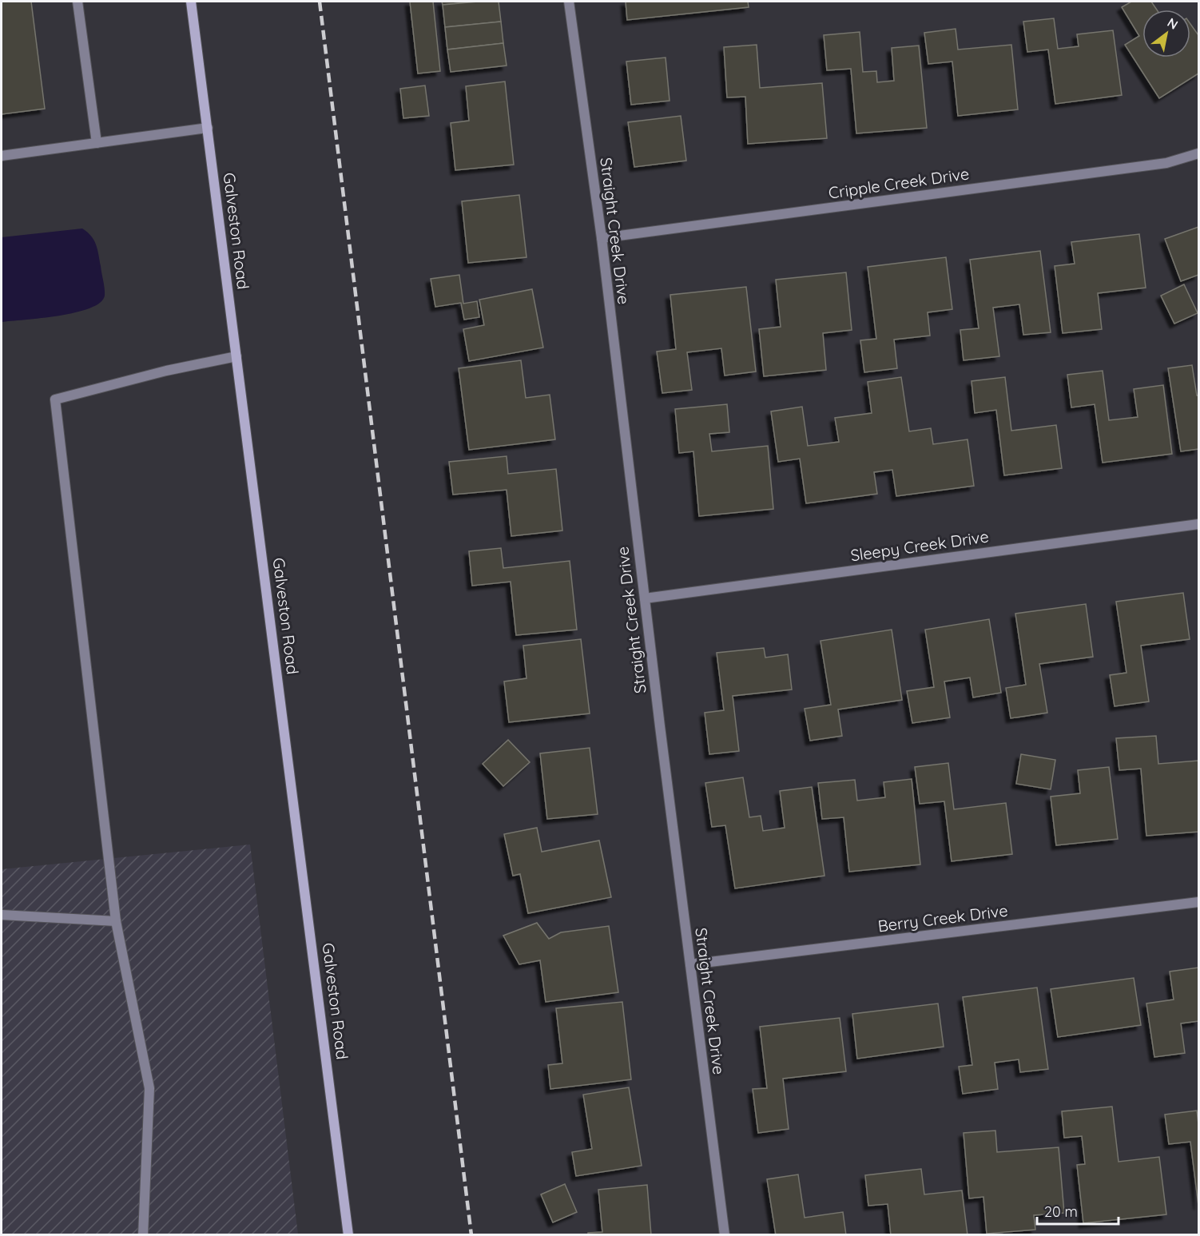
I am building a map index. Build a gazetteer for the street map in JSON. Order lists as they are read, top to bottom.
{
  "streets": {
    "main road": ["Galveston Road"],
    "street": [
      "Cripple Creek Drive",
      "Straight Creek Drive",
      "Sleepy Creek Drive",
      "Berry Creek Drive"
    ]
  },
  "crossings": [
    ["Cripple Creek Drive", "Straight Creek Drive"],
    ["Straight Creek Drive", "Sleepy Creek Drive"],
    ["Straight Creek Drive", "Berry Creek Drive"]
  ],
  "scale_bar": "20 m",
  "north": "top right"
}
